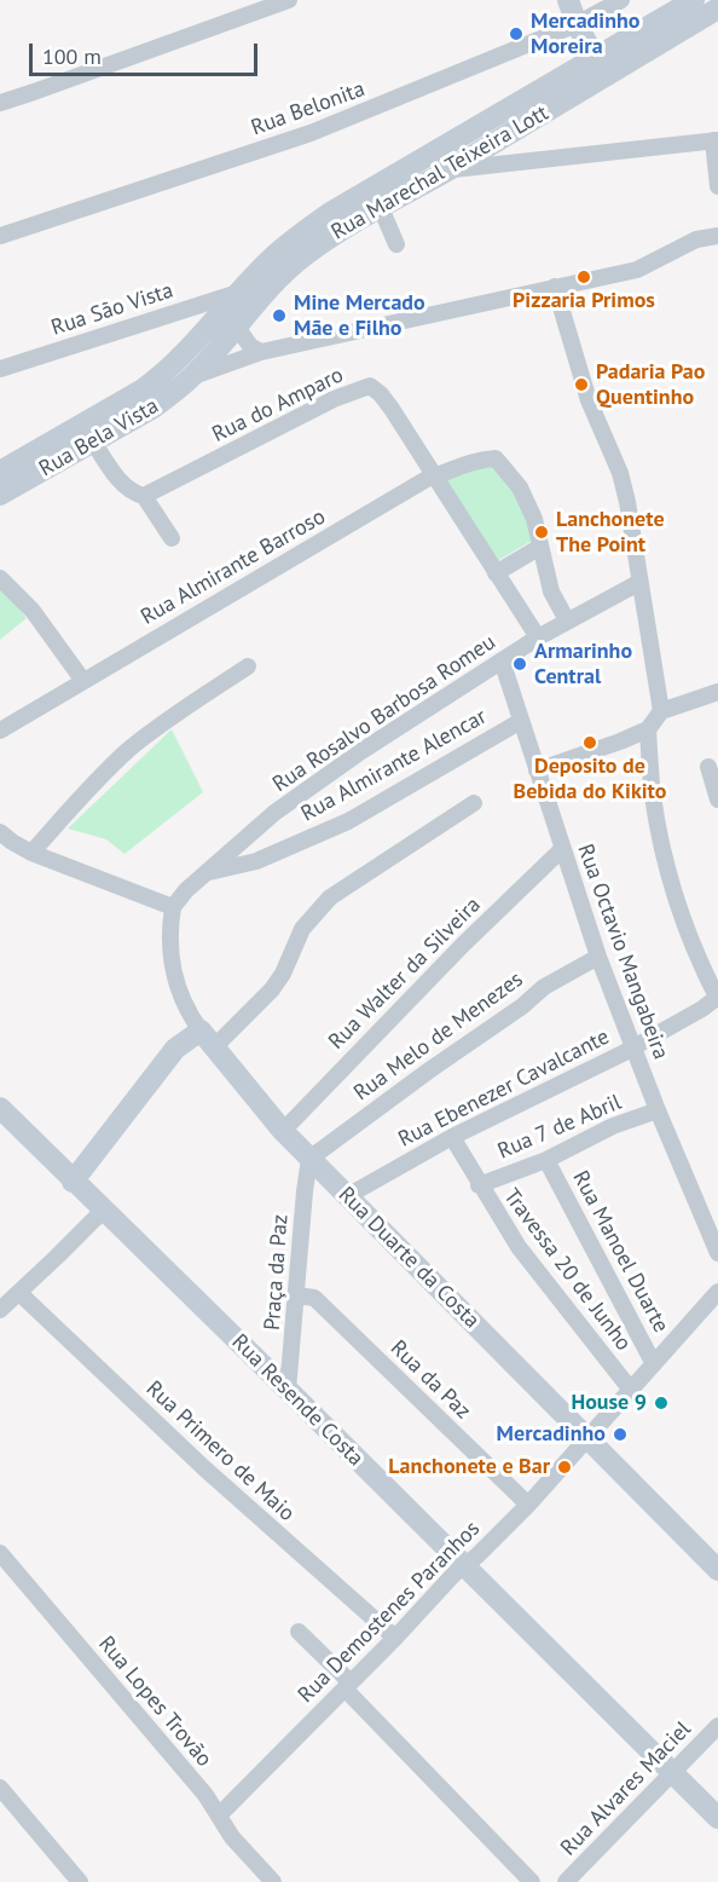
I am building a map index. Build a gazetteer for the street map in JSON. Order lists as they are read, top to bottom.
{
  "streets": {
    "main road": [
      "Rua Marechal Teixeira Lott",
      "Rua Bela Vista",
      "Rua Duarte da Costa",
      "Rua Resende Costa"
    ],
    "street": [
      "Rua Belonita",
      "Rua São Vista",
      "Rua do Amparo",
      "Rua Almirante Barroso",
      "Rua Rosalvo Barbosa Romeu",
      "Rua Almirante Alencar",
      "Rua Octavio Mangabeira",
      "Rua Walter da Silveira",
      "Rua Melo de Menezes",
      "Rua Ebenezer Cavalcante",
      "Rua 7 de Abril",
      "Rua Manoel Duarte",
      "Travessa 20 de Junho",
      "Praça da Paz",
      "Rua da Paz",
      "Rua Primero de Maio",
      "Rua Demostenes Paranhos",
      "Rua Lopes Trovão",
      "Rua Alvares Maciel"
    ]
  },
  "crossings": [
    ["Rua Marechal Teixeira Lott", "Rua São Vista"],
    ["Rua Marechal Teixeira Lott", "Rua Bela Vista"],
    ["Rua do Amparo", "Rua Almirante Barroso"],
    ["Rua Rosalvo Barbosa Romeu", "Rua Almirante Alencar"],
    ["Rua Rosalvo Barbosa Romeu", "Rua Octavio Mangabeira"],
    ["Rua Rosalvo Barbosa Romeu", "Rua Duarte da Costa"],
    ["Rua Almirante Alencar", "Rua Octavio Mangabeira"],
    ["Rua Octavio Mangabeira", "Rua Walter da Silveira"],
    ["Rua Octavio Mangabeira", "Rua Melo de Menezes"],
    ["Rua Octavio Mangabeira", "Rua Ebenezer Cavalcante"],
    ["Rua Octavio Mangabeira", "Rua 7 de Abril"],
    ["Rua Walter da Silveira", "Rua Duarte da Costa"],
    ["Rua Melo de Menezes", "Rua Duarte da Costa"],
    ["Rua Melo de Menezes", "Praça da Paz"],
    ["Rua Ebenezer Cavalcante", "Rua Duarte da Costa"],
    ["Rua Ebenezer Cavalcante", "Travessa 20 de Junho"],
    ["Rua 7 de Abril", "Rua Manoel Duarte"],
    ["Rua 7 de Abril", "Travessa 20 de Junho"],
    ["Rua Manoel Duarte", "Rua Demostenes Paranhos"],
    ["Rua Duarte da Costa", "Praça da Paz"],
    ["Rua Duarte da Costa", "Rua Demostenes Paranhos"],
    ["Travessa 20 de Junho", "Rua Demostenes Paranhos"],
    ["Praça da Paz", "Rua da Paz"],
    ["Praça da Paz", "Rua Resende Costa"],
    ["Rua da Paz", "Rua Demostenes Paranhos"],
    ["Rua Resende Costa", "Rua Demostenes Paranhos"],
    ["Rua Resende Costa", "Rua Alvares Maciel"],
    ["Rua Primero de Maio", "Rua Demostenes Paranhos"],
    ["Rua Demostenes Paranhos", "Rua Lopes Trovão"]
  ],
  "places": [
    "Mercadinho Moreira",
    "Pizzaria Primos",
    "Mine Mercado Mãe e Filho",
    "Padaria Pao Quentinho",
    "Lanchonete The Point",
    "Armarinho Central",
    "Deposito de Bebida do Kikito",
    "House 9",
    "Mercadinho",
    "Lanchonete e Bar"
  ],
  "scale_bar": "100 m"
}
